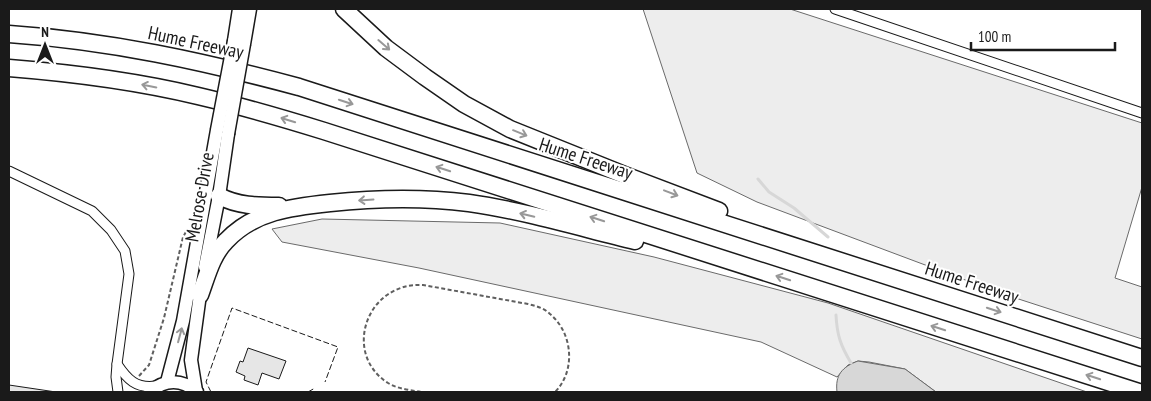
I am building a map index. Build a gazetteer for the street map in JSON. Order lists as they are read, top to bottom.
{
  "streets": {
    "highway": ["Hume Freeway"],
    "main road": ["Melrose Drive"]
  },
  "scale_bar": "100 m",
  "north": "top"
}
